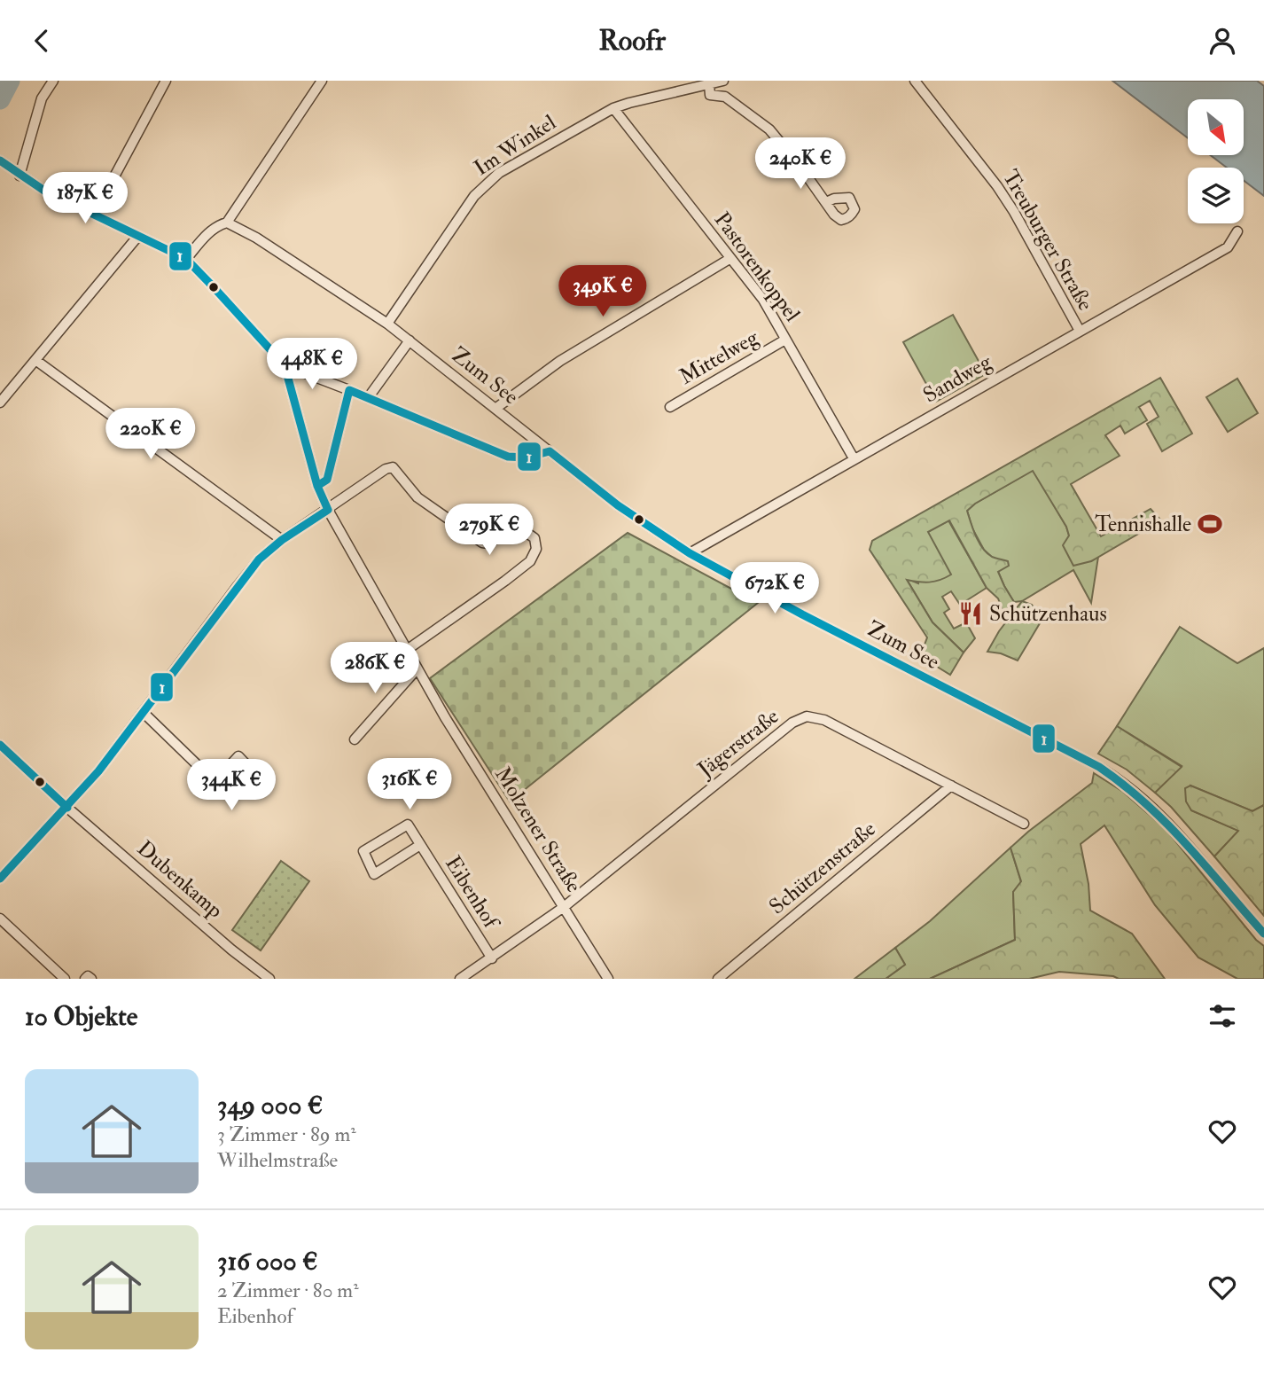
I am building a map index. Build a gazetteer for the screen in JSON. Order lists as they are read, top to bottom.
{
  "streets": {
    "street": [
      "Im Winkel",
      "Treuburger Straße",
      "Pastorenkoppel",
      "Mittelweg",
      "Zum See",
      "Sandweg",
      "Jägerstraße",
      "Molzener Straße",
      "Schützenstraße",
      "Dubenkamp",
      "Eibenhof"
    ]
  },
  "crossings": [
    ["Im Winkel", "Pastorenkoppel"],
    ["Im Winkel", "Zum See"],
    ["Treuburger Straße", "Sandweg"],
    ["Pastorenkoppel", "Mittelweg"],
    ["Pastorenkoppel", "Sandweg"],
    ["Zum See", "Sandweg"],
    ["Jägerstraße", "Molzener Straße"],
    ["Jägerstraße", "Schützenstraße"]
  ],
  "places": {
    "sports": ["Tennishalle"],
    "restaurant": ["Schützenhaus"]
  },
  "lines": ["transit line 1"],
  "north": "bottom right",
  "page": {
    "header": "Roofr",
    "price": [
      "240K €",
      "187K €",
      "349K €",
      "448K €",
      "220K €",
      "279K €",
      "672K €",
      "286K €",
      "316K €",
      "344K €"
    ],
    "heading": "10 Objekte",
    "list": [
      {
        "name": "349 000 €",
        "note": "3 Zimmer · 89 m² · Wilhelmstraße"
      },
      {
        "name": "316 000 €",
        "note": "2 Zimmer · 80 m² · Eibenhof"
      }
    ]
  }
}
